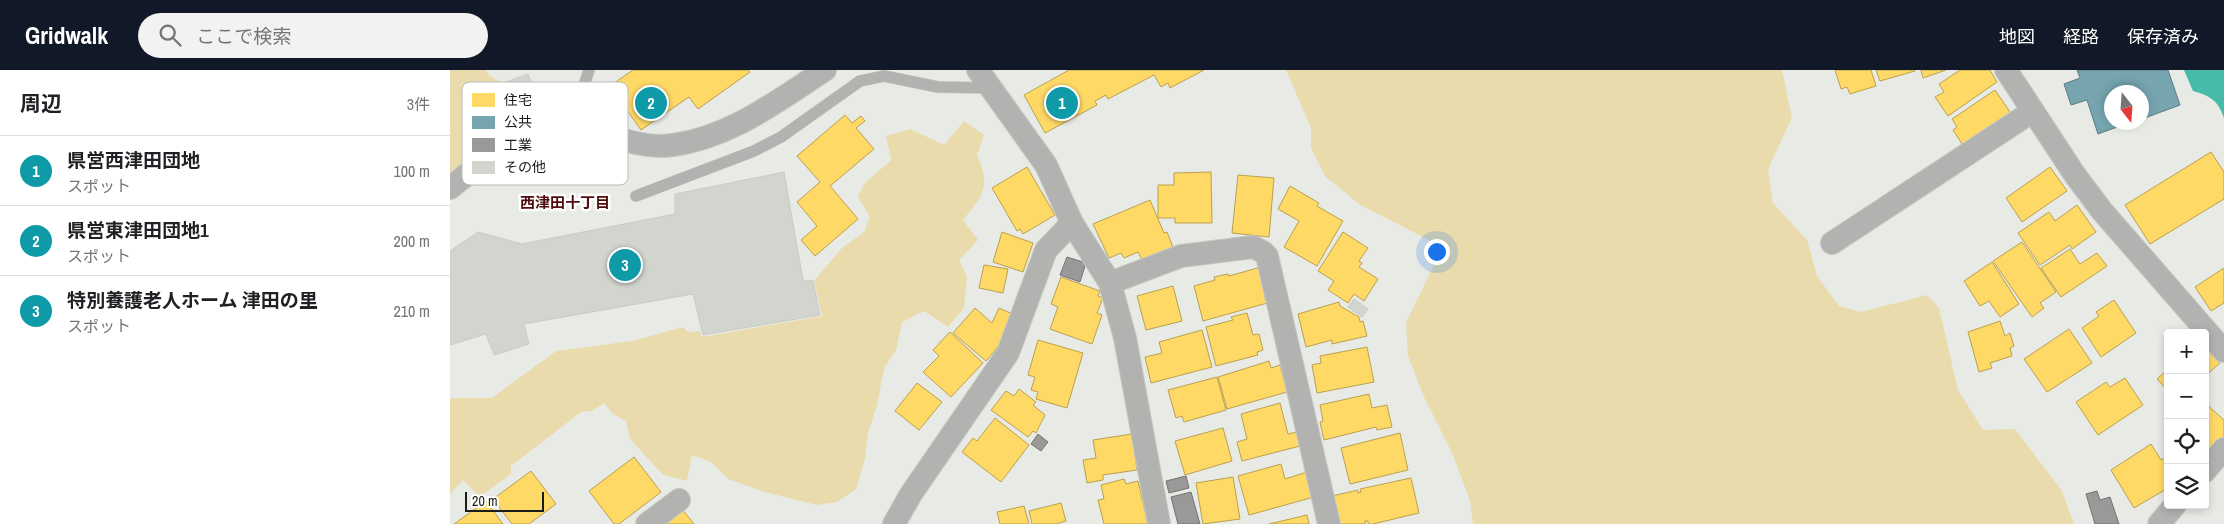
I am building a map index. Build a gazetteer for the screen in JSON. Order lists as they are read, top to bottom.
{
  "districts": ["西津田十丁目"],
  "legend": [
    "住宅",
    "公共",
    "工業",
    "その他"
  ],
  "scale_bar": "20 m",
  "north": "bottom",
  "page": {
    "header": "Gridwalk",
    "search": "ここで検索",
    "nav": ["地図", "経路", "保存済み"],
    "heading": ["周辺", "3件"],
    "pins": ["1", "2", "3"],
    "list": [
      {
        "mark": "1",
        "name": "県営西津田団地",
        "note": "スポット",
        "value": "100 m"
      },
      {
        "mark": "2",
        "name": "県営東津田団地1",
        "note": "スポット",
        "value": "200 m"
      },
      {
        "mark": "3",
        "name": "特別養護老人ホーム 津田の里",
        "note": "スポット",
        "value": "210 m"
      }
    ],
    "map_buttons": ["+", "−"],
    "scale": "20 m"
  }
}
